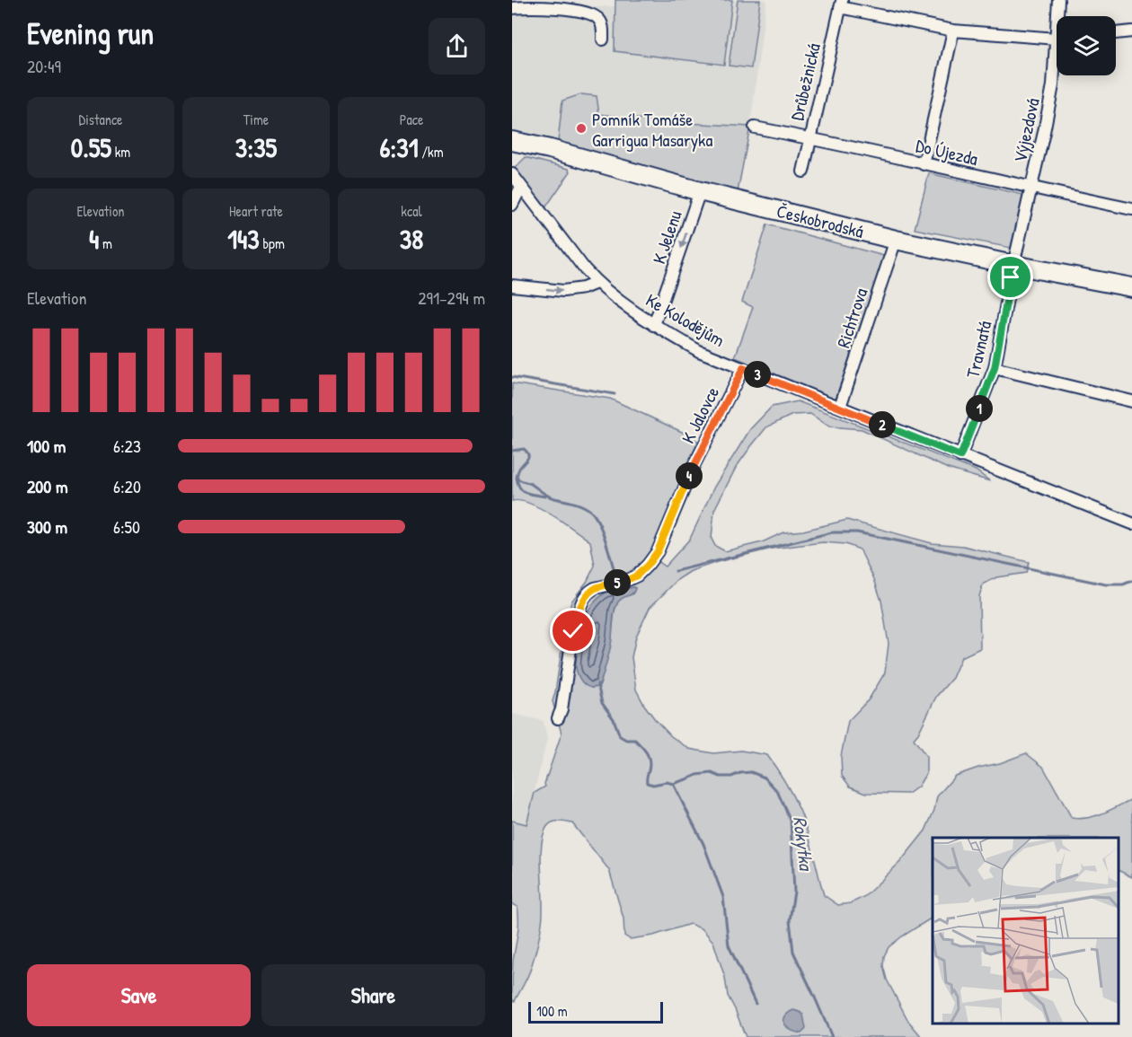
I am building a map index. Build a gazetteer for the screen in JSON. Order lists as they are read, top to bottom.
{
  "streets": {
    "main road": ["Českobrodská"],
    "street": [
      "Drůbežnická",
      "Výjezdová",
      "Do Újezda",
      "K Jelenu",
      "Richtrova",
      "Ke Kolodějům",
      "Travnatá",
      "K Jalovce"
    ]
  },
  "crossings": [
    ["Drůbežnická", "Do Újezda"],
    ["Výjezdová", "Do Újezda"],
    ["Výjezdová", "Českobrodská"],
    ["Výjezdová", "Travnatá"],
    ["Českobrodská", "K Jelenu"],
    ["Českobrodská", "Richtrova"],
    ["Českobrodská", "Travnatá"],
    ["K Jelenu", "Ke Kolodějům"],
    ["Richtrova", "Ke Kolodějům"],
    ["Ke Kolodějům", "Travnatá"],
    ["Ke Kolodějům", "K Jalovce"]
  ],
  "one_way": ["K Jelenu"],
  "water": ["Rokytka"],
  "places": ["Pomník Tomáše Garrigua Masaryka"],
  "scale_bar": "100 m",
  "page": {
    "heading": ["Evening run", "20:49"],
    "stats": [
      ["Distance", "0.55 km"],
      ["Time", "3:35"],
      ["Pace", "6:31 /km"],
      ["Elevation", "4 m"],
      ["Heart rate", "143 bpm"],
      ["kcal", "38"]
    ],
    "chart": ["Elevation", "291–294 m"],
    "pins": [
      "3",
      "1",
      "2",
      "4",
      "5"
    ],
    "list": [
      {
        "name": "100 m",
        "note": "6:23"
      },
      {
        "name": "200 m",
        "note": "6:20"
      },
      {
        "name": "300 m",
        "note": "6:50"
      }
    ],
    "buttons": ["Save", "Share"],
    "scale": "100 m"
  }
}
